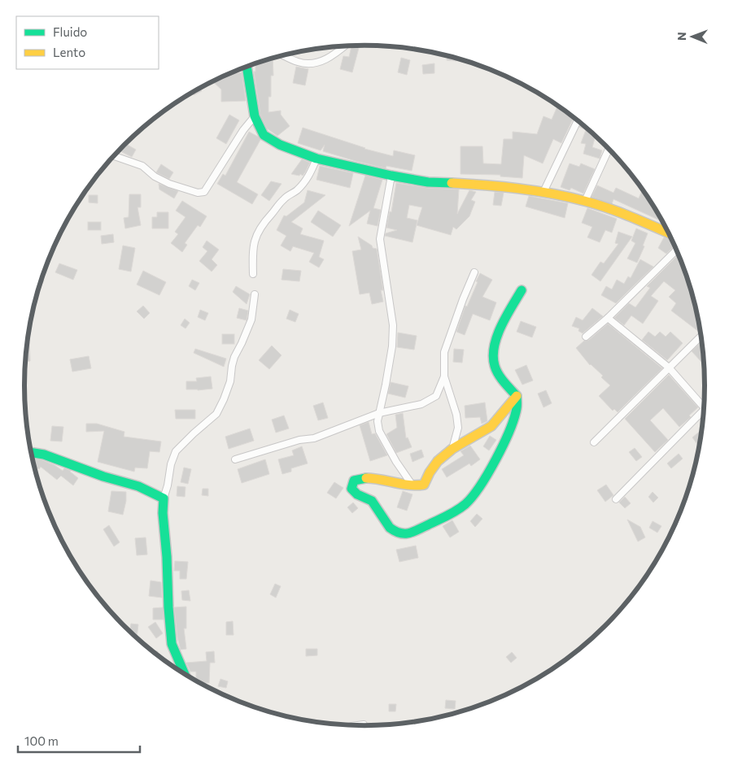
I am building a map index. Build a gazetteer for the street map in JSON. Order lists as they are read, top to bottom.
{
  "legend": ["Fluido", "Lento"],
  "scale_bar": "100 m",
  "north": "left"
}
